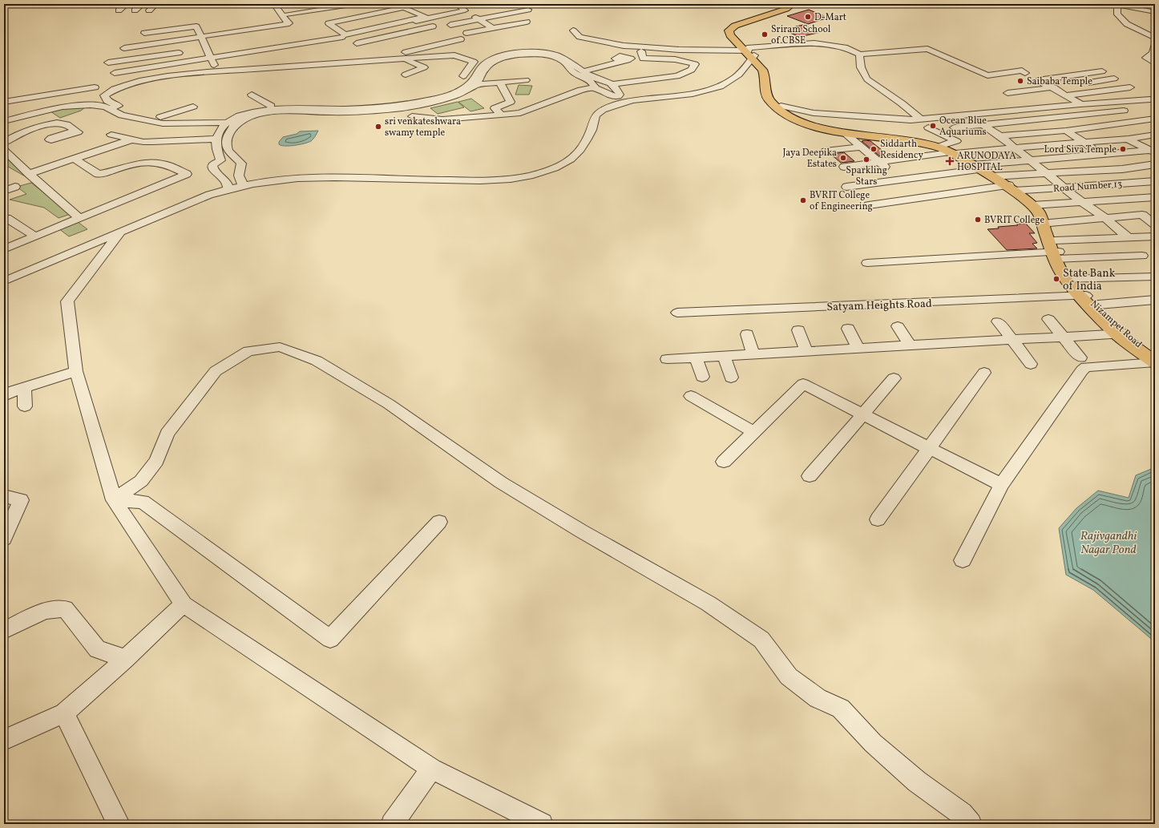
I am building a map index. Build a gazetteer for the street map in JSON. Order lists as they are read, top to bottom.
{
  "streets": {
    "main road": ["Nizampet Road"],
    "street": ["Road Number 13", "Satyam Heights Road"]
  },
  "crossings": [
    ["Road Number 13", "Nizampet Road"],
    ["Satyam Heights Road", "Nizampet Road"]
  ],
  "water": ["Rajivgandhi Nagar Pond"],
  "places": {
    "other": [
      "D-Mart",
      "Sriram School of CBSE",
      "Saibaba Temple",
      "Ocean Blue Aquariums",
      "sri venkateshwara swamy temple",
      "Siddarth Residency",
      "Lord Siva Temple",
      "Jaya Deepika Estates",
      "Sparkling Stars",
      "BVRIT College of Engineering",
      "BVRIT College",
      "State Bank of India"
    ],
    "health": ["ARUNODAYA HOSPITAL"]
  }
}
